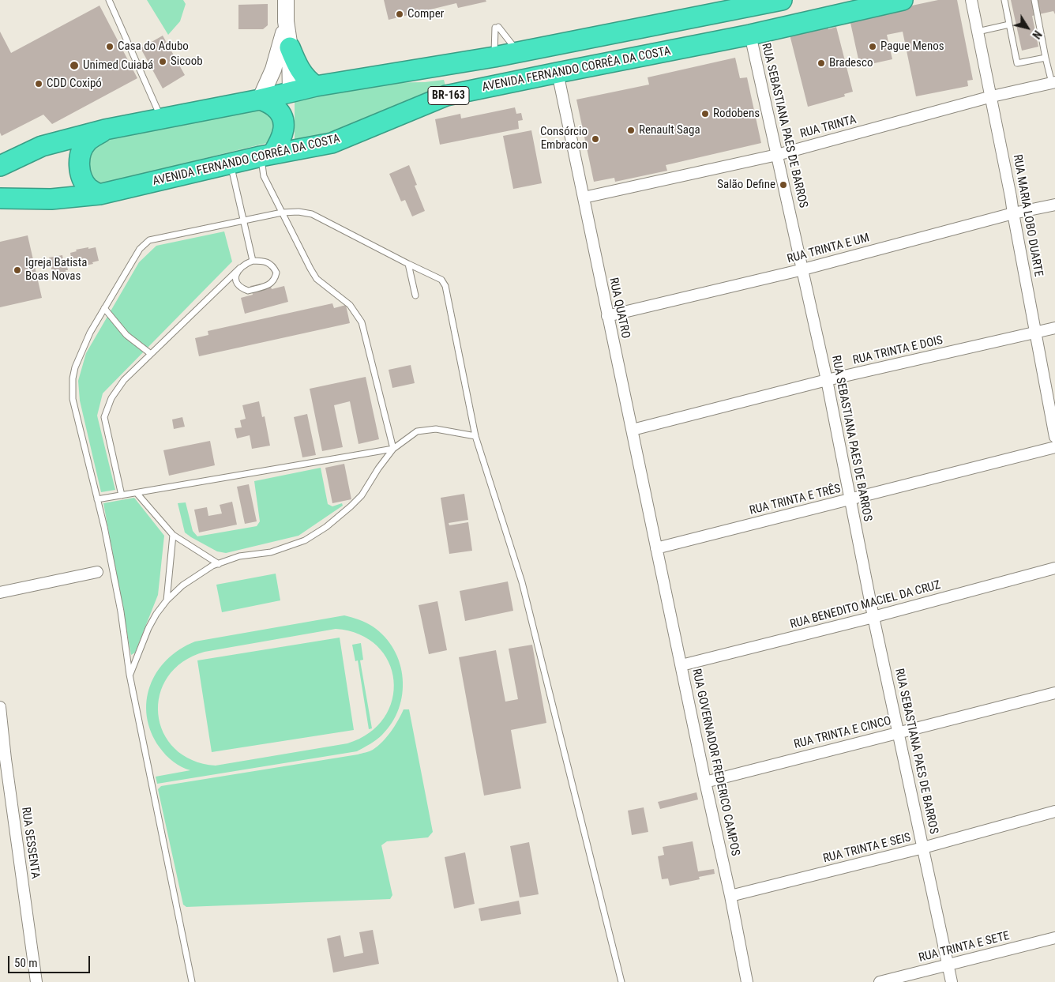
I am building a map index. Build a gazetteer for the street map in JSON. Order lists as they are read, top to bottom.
{
  "streets": {
    "highway": ["AVENIDA FERNANDO CORRÊA DA COSTA", "BR-163"],
    "street": [
      "RUA SEBASTIANA PAES DE BARROS",
      "RUA TRINTA",
      "RUA MARIA LOBO DUARTE",
      "RUA TRINTA E UM",
      "RUA QUATRO",
      "RUA TRINTA E DOIS",
      "RUA TRINTA E TRÊS",
      "RUA BENEDITO MACIEL DA CRUZ",
      "RUA TRINTA E CINCO",
      "RUA GOVERNADOR FREDERICO CAMPOS",
      "RUA SESSENTA",
      "RUA TRINTA E SEIS",
      "RUA TRINTA E SETE"
    ]
  },
  "crossings": [
    ["AVENIDA FERNANDO CORRÊA DA COSTA", "RUA SEBASTIANA PAES DE BARROS"],
    ["AVENIDA FERNANDO CORRÊA DA COSTA", "RUA QUATRO"],
    ["RUA SEBASTIANA PAES DE BARROS", "RUA TRINTA"],
    ["RUA SEBASTIANA PAES DE BARROS", "RUA TRINTA E UM"],
    ["RUA SEBASTIANA PAES DE BARROS", "RUA TRINTA E DOIS"],
    ["RUA SEBASTIANA PAES DE BARROS", "RUA TRINTA E TRÊS"],
    ["RUA SEBASTIANA PAES DE BARROS", "RUA BENEDITO MACIEL DA CRUZ"],
    ["RUA SEBASTIANA PAES DE BARROS", "RUA TRINTA E CINCO"],
    ["RUA SEBASTIANA PAES DE BARROS", "RUA TRINTA E SEIS"],
    ["RUA SEBASTIANA PAES DE BARROS", "RUA TRINTA E SETE"],
    ["RUA TRINTA", "RUA MARIA LOBO DUARTE"],
    ["RUA TRINTA", "RUA QUATRO"],
    ["RUA MARIA LOBO DUARTE", "RUA TRINTA E UM"],
    ["RUA MARIA LOBO DUARTE", "RUA TRINTA E DOIS"],
    ["RUA TRINTA E UM", "RUA QUATRO"],
    ["RUA QUATRO", "RUA TRINTA E DOIS"],
    ["RUA QUATRO", "RUA TRINTA E TRÊS"],
    ["RUA QUATRO", "RUA GOVERNADOR FREDERICO CAMPOS"],
    ["RUA TRINTA E TRÊS", "RUA GOVERNADOR FREDERICO CAMPOS"],
    ["RUA BENEDITO MACIEL DA CRUZ", "RUA GOVERNADOR FREDERICO CAMPOS"],
    ["RUA TRINTA E CINCO", "RUA GOVERNADOR FREDERICO CAMPOS"],
    ["RUA GOVERNADOR FREDERICO CAMPOS", "RUA TRINTA E SEIS"]
  ],
  "places": [
    "Comper",
    "Casa do Adubo",
    "Pague Menos",
    "Sicoob",
    "Bradesco",
    "Unimed Cuiabá",
    "CDD Coxipó",
    "Rodobens",
    "Renault Saga",
    "Consórcio Embracon",
    "Salão Define",
    "Igreja Batista Boas Novas"
  ],
  "scale_bar": "50 m",
  "north": "bottom right"
}
